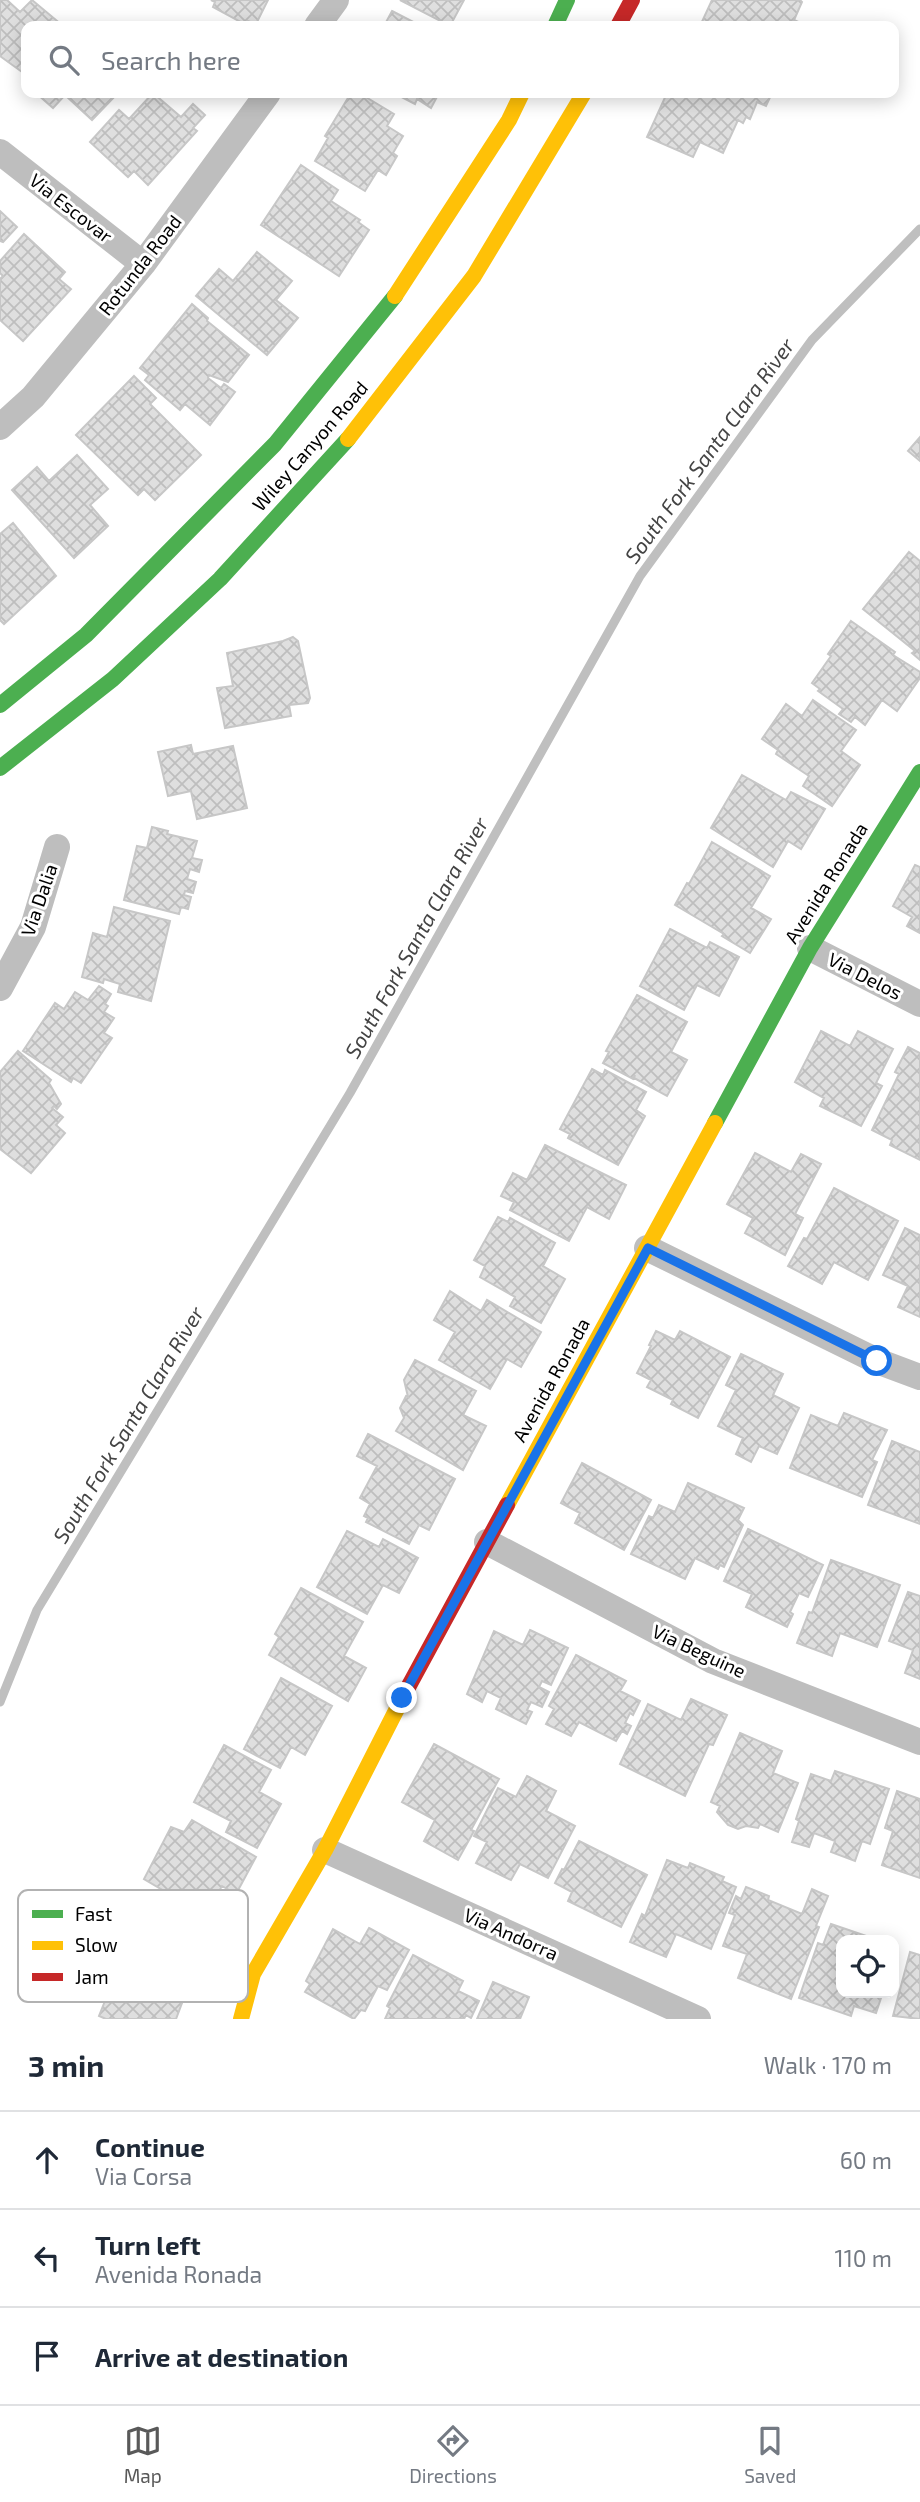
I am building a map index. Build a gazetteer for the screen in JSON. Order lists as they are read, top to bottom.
{
  "streets": {
    "main road": ["Wiley Canyon Road", "Avenida Ronada"],
    "street": [
      "Via Escovar",
      "Rotunda Road",
      "Via Dalia",
      "Via Delos",
      "Via Beguine",
      "Via Andorra"
    ]
  },
  "crossings": [
    ["Via Escovar", "Rotunda Road"],
    ["Avenida Ronada", "Via Delos"],
    ["Avenida Ronada", "Via Beguine"],
    ["Avenida Ronada", "Via Andorra"]
  ],
  "water": ["South Fork Santa Clara River"],
  "legend": ["Fast", "Slow", "Jam"],
  "page": {
    "search": "Search here",
    "heading": ["3 min", "Walk · 170 m"],
    "list": [
      ["Continue", "Via Corsa", "60 m"],
      ["Turn left", "Avenida Ronada", "110 m"],
      "Arrive at destination"
    ],
    "nav": ["Map", "Directions", "Saved"]
  }
}
